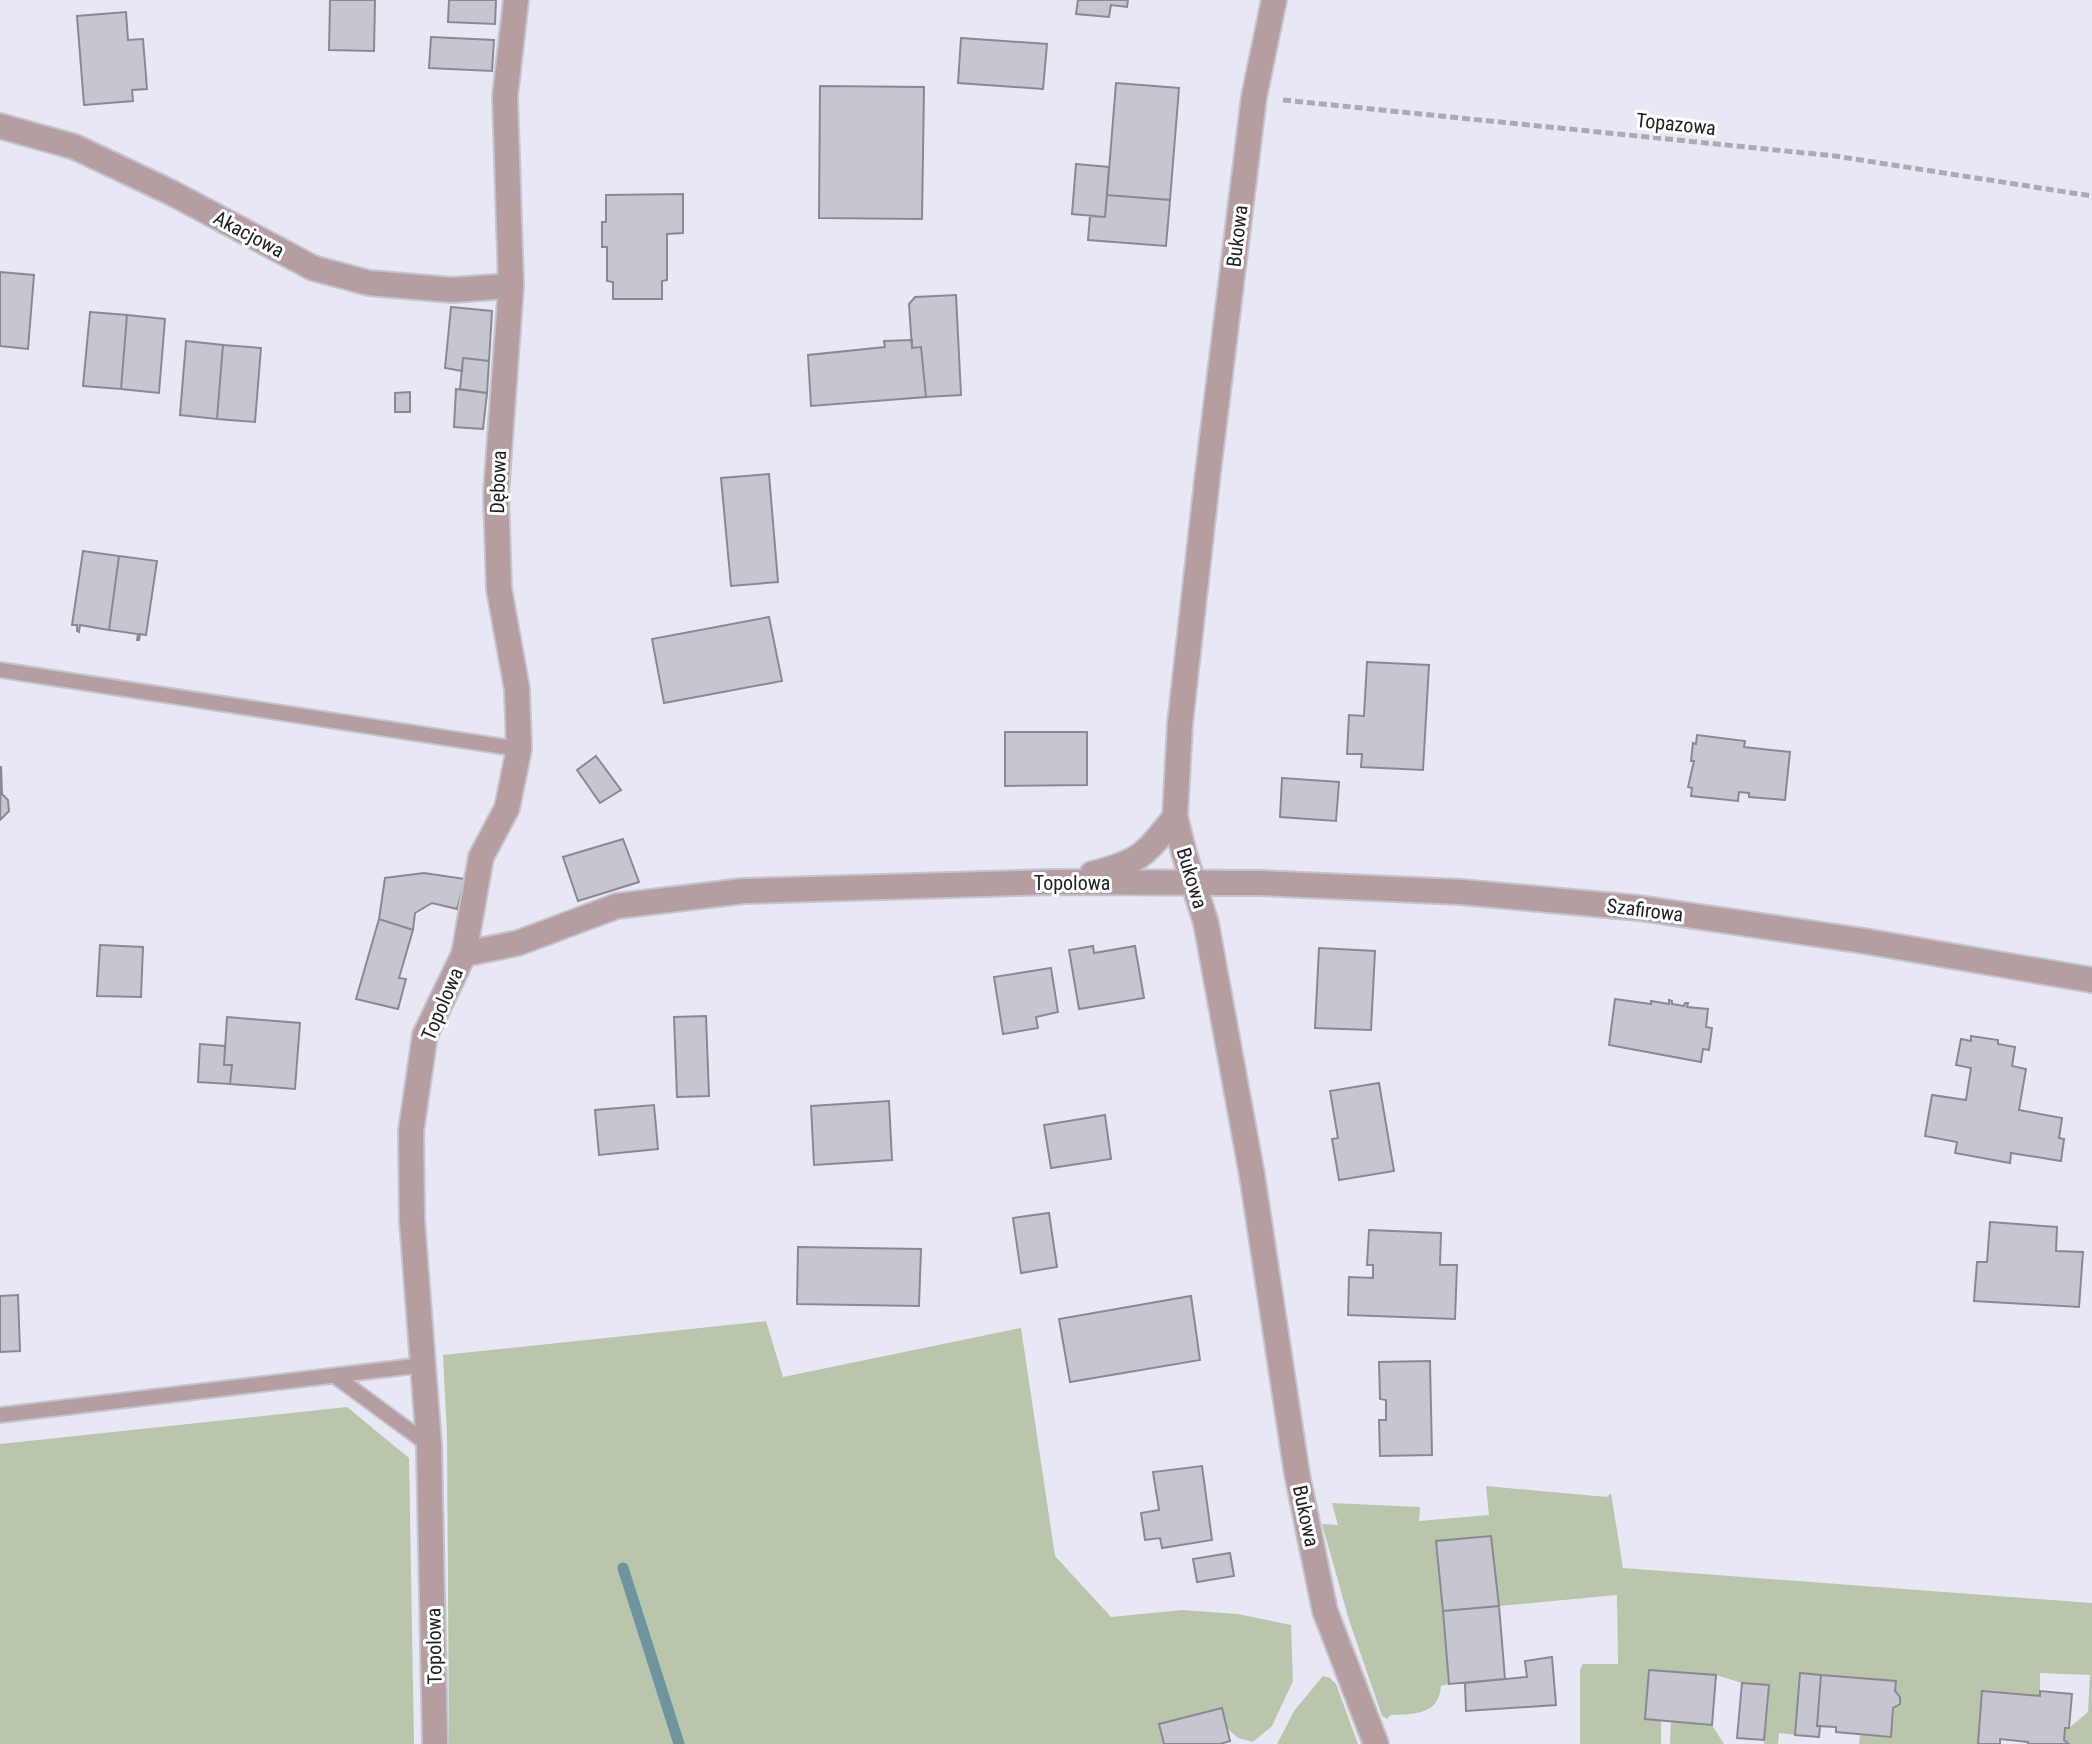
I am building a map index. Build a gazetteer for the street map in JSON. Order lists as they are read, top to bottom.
{
  "streets": {
    "street": [
      "Akacjowa",
      "Bukowa",
      "Dębowa",
      "Topolowa",
      "Szafirowa"
    ],
    "path": ["Topazowa"]
  },
  "crossings": [
    ["Topazowa", "Bukowa"],
    ["Akacjowa", "Dębowa"],
    ["Bukowa", "Topolowa"],
    ["Bukowa", "Szafirowa"],
    ["Dębowa", "Topolowa"],
    ["Topolowa", "Szafirowa"]
  ]
}
